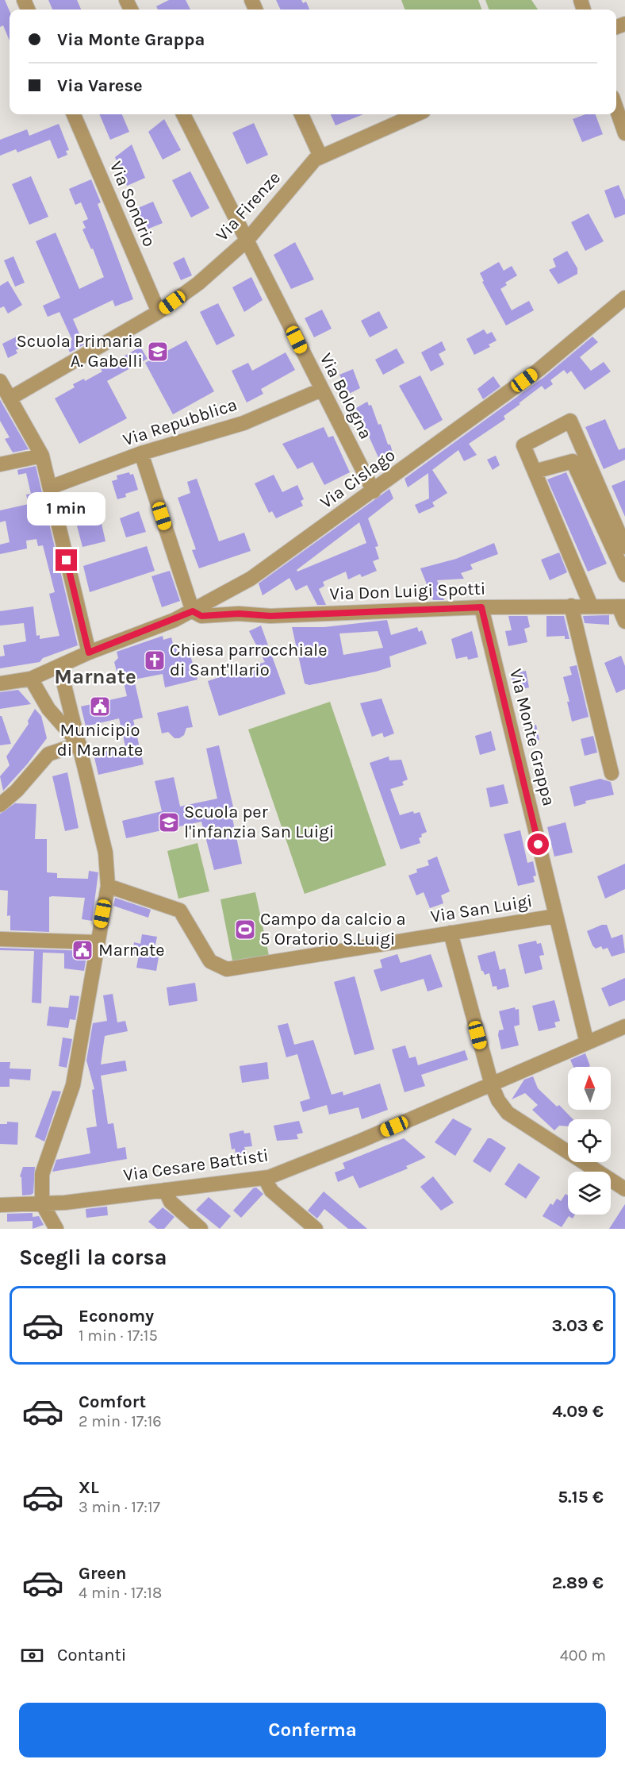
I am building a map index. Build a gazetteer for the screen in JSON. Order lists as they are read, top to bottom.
{
  "streets": {
    "street": [
      "Via Sondrio",
      "Via Firenze",
      "Via Bologna",
      "Via Repubblica",
      "Via Cislago",
      "Via Don Luigi Spotti",
      "Via Monte Grappa",
      "Via San Luigi",
      "Via Cesare Battisti"
    ]
  },
  "crossings": [
    ["Via Sondrio", "Via Firenze"],
    ["Via Firenze", "Via Bologna"],
    ["Via Bologna", "Via Repubblica"],
    ["Via Bologna", "Via Cislago"],
    ["Via Cislago", "Via Don Luigi Spotti"],
    ["Via Don Luigi Spotti", "Via Monte Grappa"],
    ["Via Monte Grappa", "Via San Luigi"],
    ["Via Monte Grappa", "Via Cesare Battisti"]
  ],
  "districts": ["Marnate"],
  "places": {
    "school or university": ["Scuola Primaria A. Gabelli", "Scuola per l'infanzia San Luigi"],
    "church": ["Chiesa parrocchiale di Sant'Ilario"],
    "public building": ["Municipio di Marnate", "Marnate"],
    "sports": ["Campo da calcio a 5 Oratorio S.Luigi"]
  },
  "north": "top",
  "page": {
    "banner": ["Via Monte Grappa", "Via Varese"],
    "bubble": "1 min",
    "heading": "Scegli la corsa",
    "list": [
      {
        "name": "Economy",
        "note": "1 min · 17:15",
        "value": "3.03 €"
      },
      {
        "name": "Comfort",
        "note": "2 min · 17:16",
        "value": "4.09 €"
      },
      {
        "name": "XL",
        "note": "3 min · 17:17",
        "value": "5.15 €"
      },
      {
        "name": "Green",
        "note": "4 min · 17:18",
        "value": "2.89 €"
      }
    ],
    "pay": ["Contanti", "400 m"],
    "buttons": "Conferma"
  }
}
